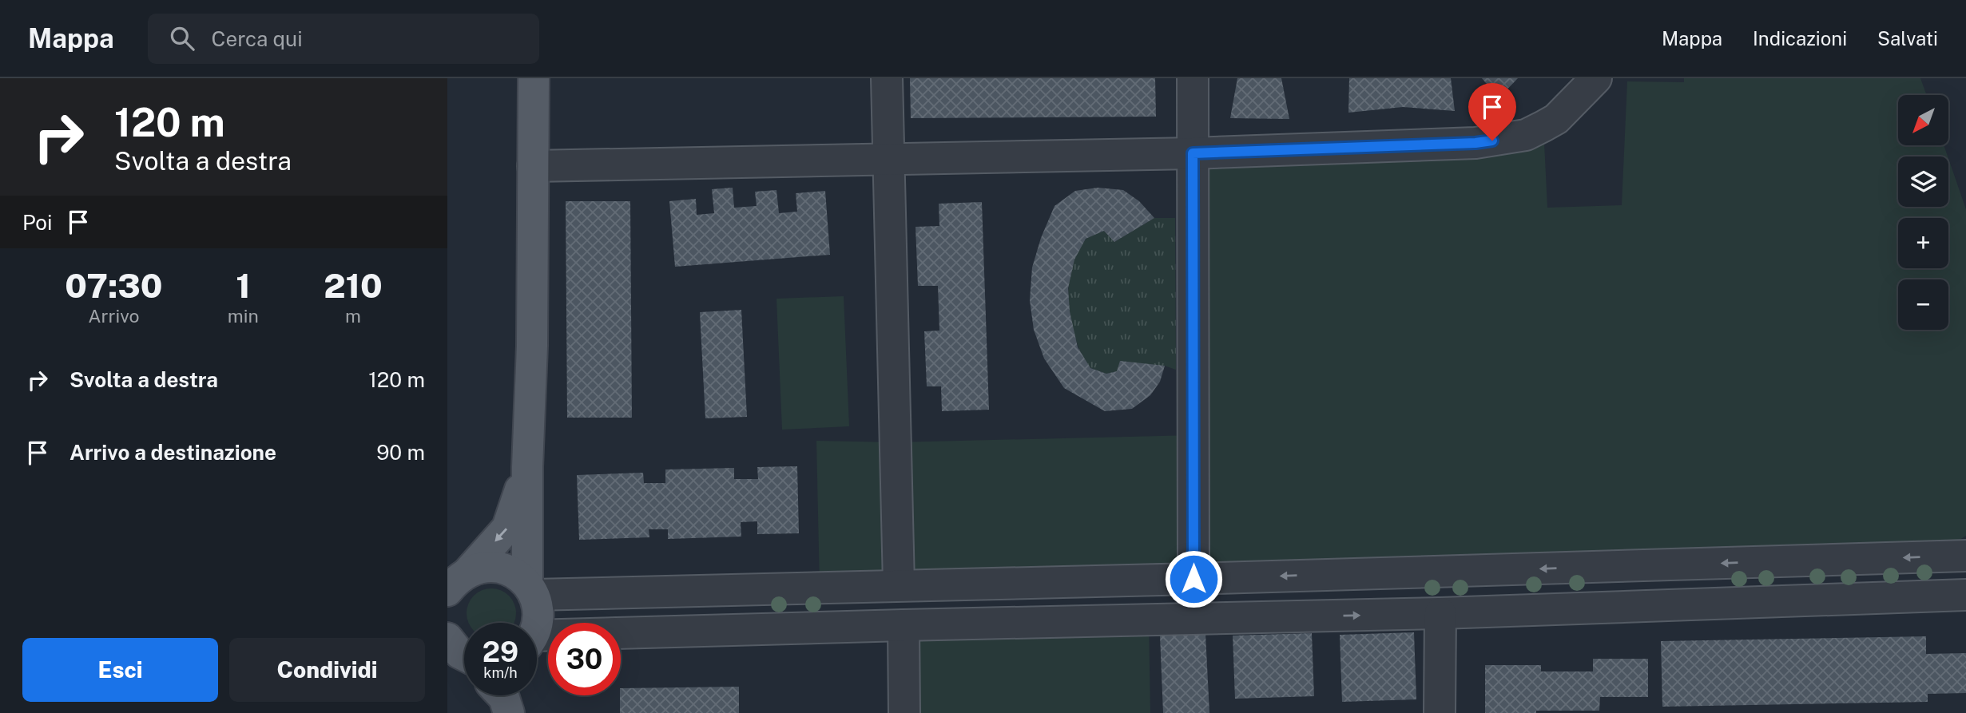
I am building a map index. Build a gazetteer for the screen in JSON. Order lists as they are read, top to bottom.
{
  "north": "bottom left",
  "page": {
    "header": "Mappa",
    "search": "Cerca qui",
    "nav": ["Mappa", "Indicazioni", "Salvati"],
    "turn": ["120 m", "Svolta a destra"],
    "map_buttons": ["+", "−"],
    "then": "Poi",
    "eta": [
      "07:30",
      "Arrivo",
      "1",
      "min",
      "210",
      "m"
    ],
    "list": [
      {
        "name": "Svolta a destra",
        "value": "120 m"
      },
      {
        "name": "Arrivo a destinazione",
        "value": "90 m"
      }
    ],
    "speed": "29 km/h",
    "limit": "30",
    "buttons": ["Esci", "Condividi"]
  }
}
